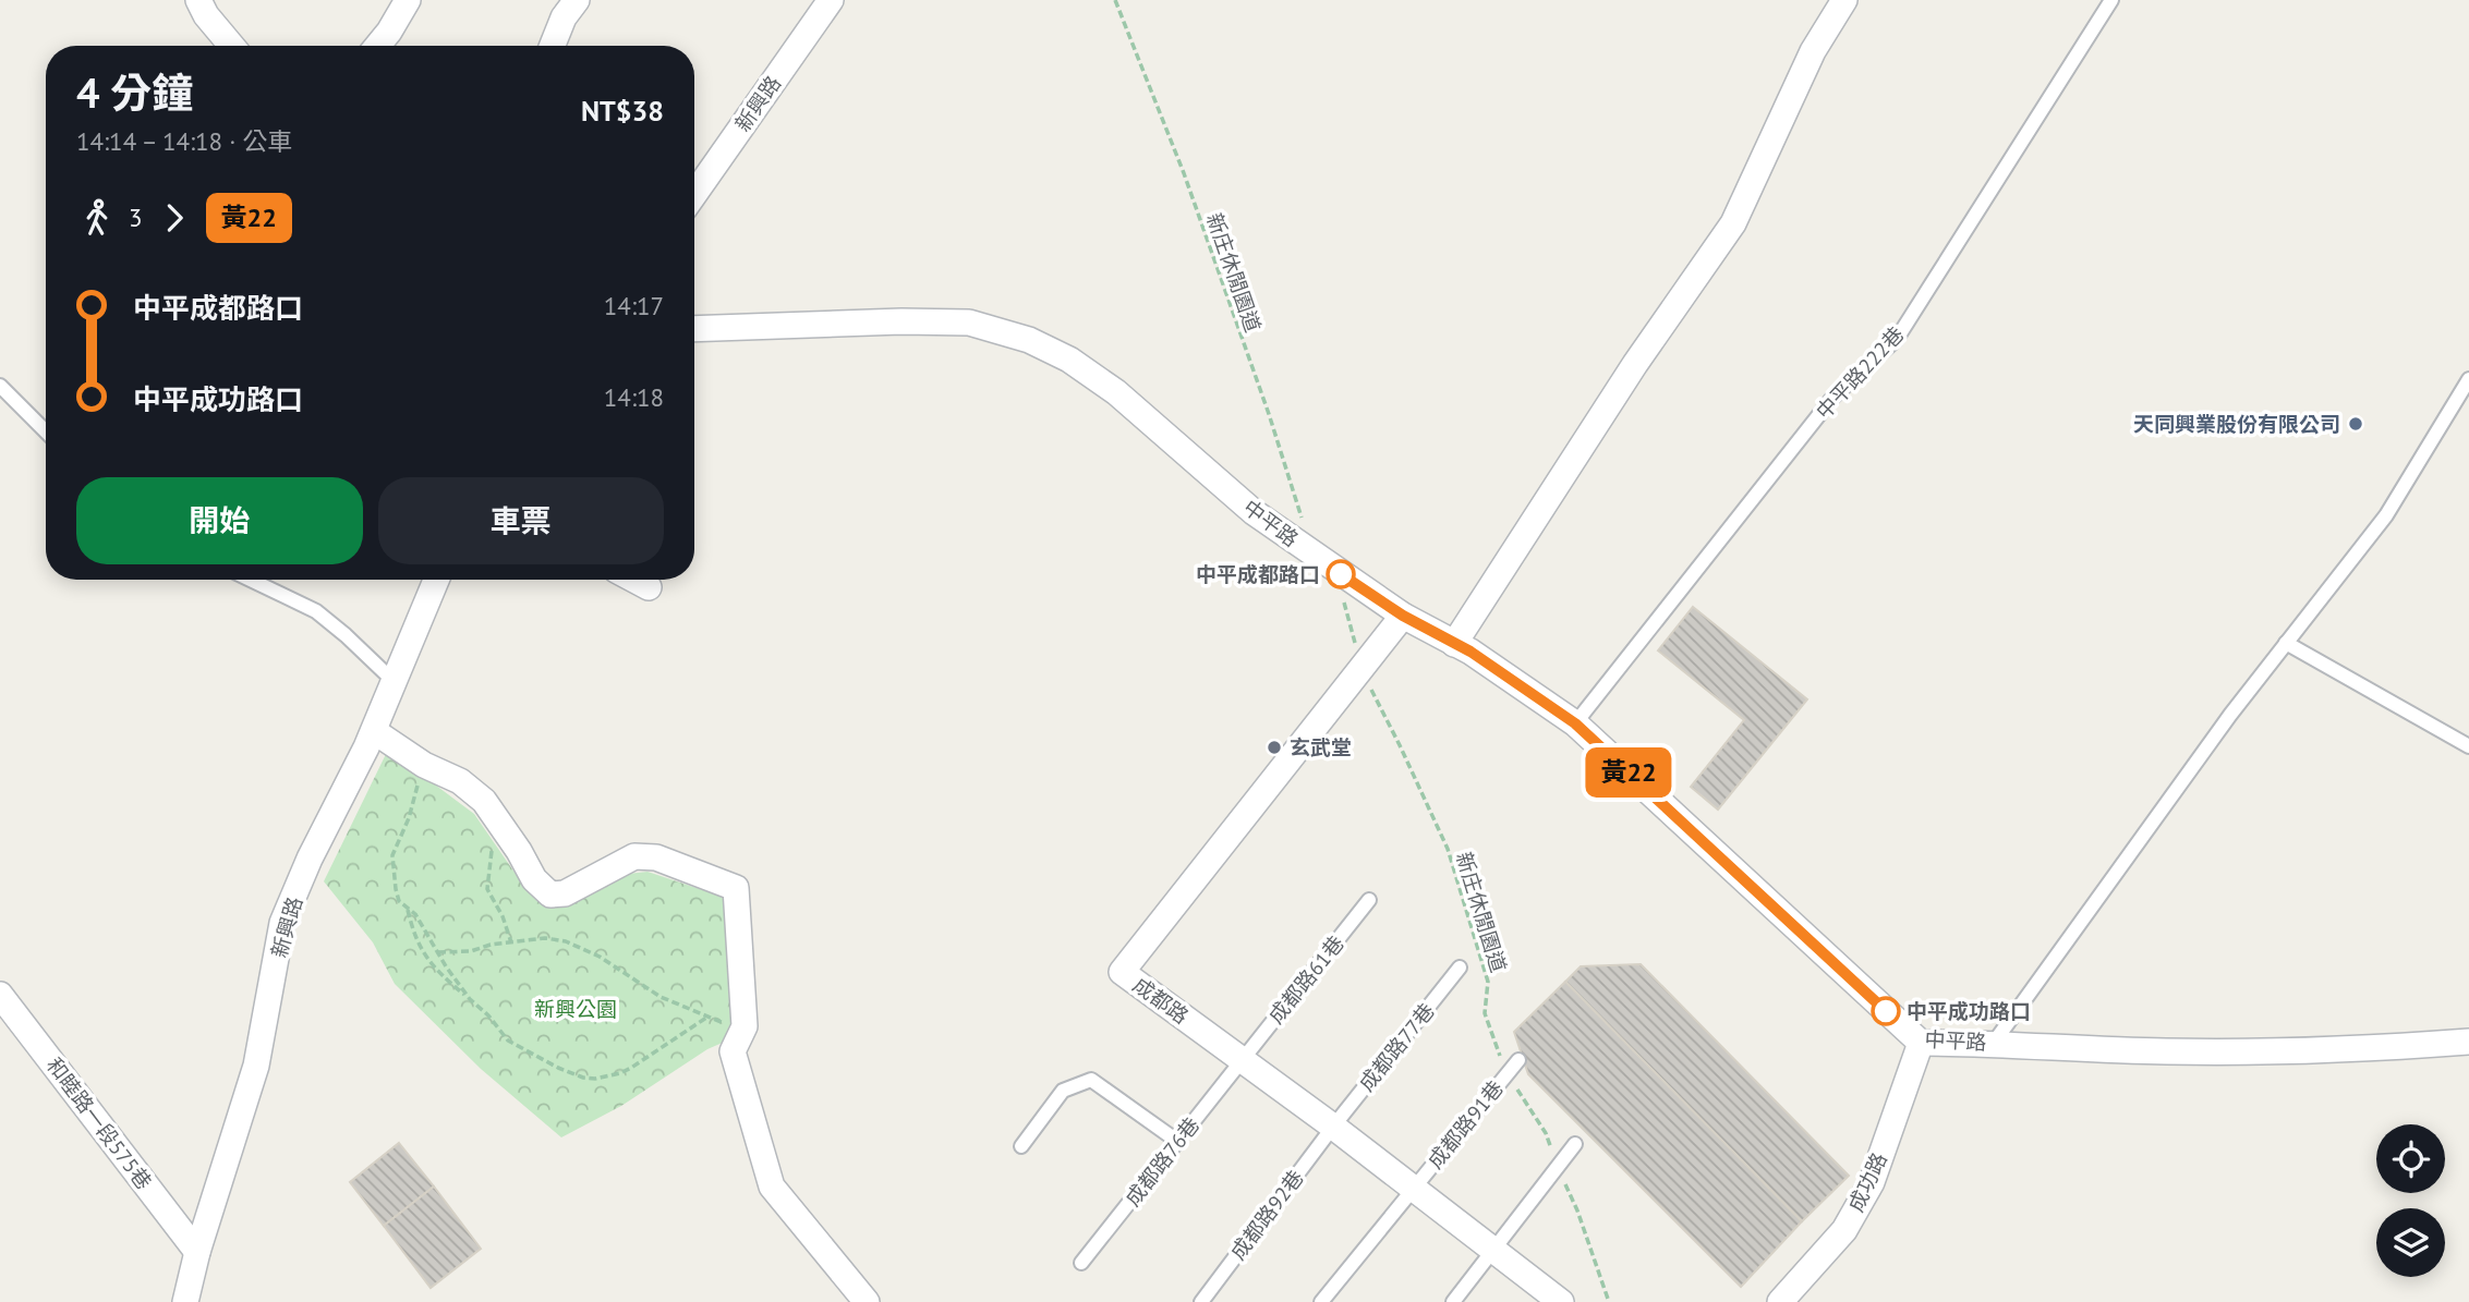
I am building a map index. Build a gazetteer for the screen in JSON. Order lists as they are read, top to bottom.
{
  "streets": {
    "street": [
      "新興路",
      "中平路",
      "成都路",
      "和睦路一段575巷",
      "成功路"
    ],
    "lane": [
      "中平路222巷",
      "成都路61巷",
      "成都路77巷",
      "成都路91巷",
      "成都路76巷",
      "成都路92巷"
    ],
    "path": ["新庄休閒園道"]
  },
  "crossings": [
    ["新興路", "和睦路一段575巷"],
    ["新庄休閒園道", "中平路"],
    ["新庄休閒園道", "成都路"],
    ["新庄休閒園道", "成都路91巷"],
    ["中平路222巷", "中平路"],
    ["中平路", "成都路"],
    ["中平路", "成功路"],
    ["成都路61巷", "成都路"],
    ["成都路61巷", "成都路76巷"],
    ["成都路", "成都路77巷"],
    ["成都路", "成都路91巷"],
    ["成都路", "成都路76巷"],
    ["成都路", "成都路92巷"],
    ["成都路77巷", "成都路92巷"]
  ],
  "parks": ["新興公園"],
  "places": [
    "天同興業股份有限公司",
    "中平成都路口",
    "玄武堂",
    "中平成功路口"
  ],
  "lines": ["bus line 黃22"],
  "page": {
    "on_map": "黃22",
    "heading": ["4 分鐘", "14:14 – 14:18 · 公車", "NT$38"],
    "legs": ["3", "黃22"],
    "list": [
      {
        "name": "中平成都路口",
        "value": "14:17"
      },
      {
        "name": "中平成功路口",
        "value": "14:18"
      }
    ],
    "buttons": ["開始", "車票"]
  }
}
